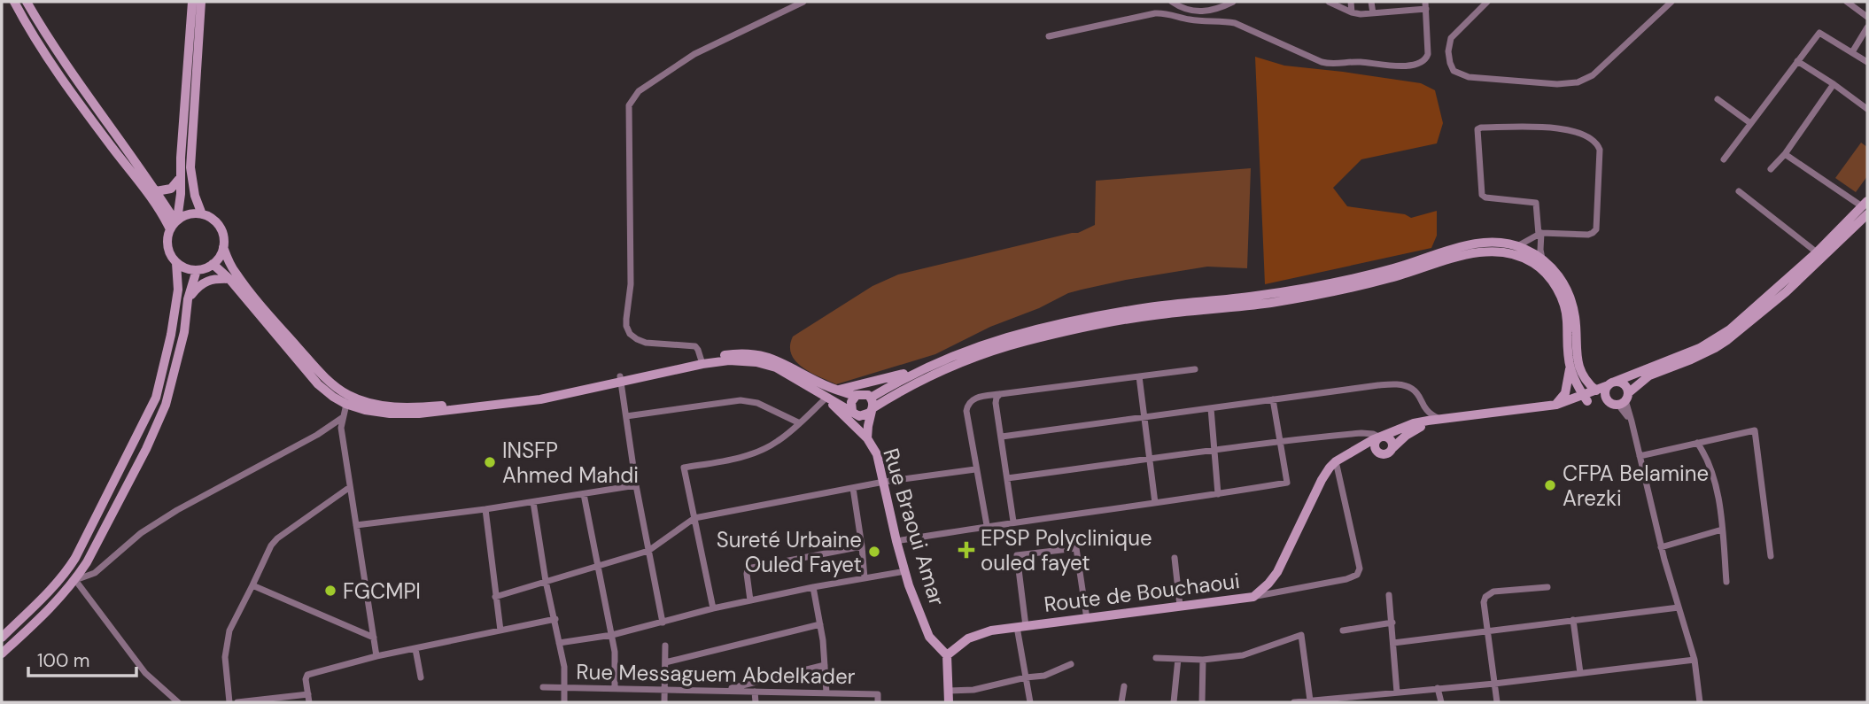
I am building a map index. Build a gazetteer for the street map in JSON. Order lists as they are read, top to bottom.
{
  "streets": {
    "main road": ["Rue Braoui Amar", "Route de Bouchaoui"],
    "street": ["Rue Messaguem Abdelkader"]
  },
  "crossings": [
    ["Rue Braoui Amar", "Route de Bouchaoui"]
  ],
  "places": {
    "other": [
      "INSFP Ahmed Mahdi",
      "CFPA Belamine Arezki",
      "Sureté Urbaine Ouled Fayet",
      "FGCMPI"
    ],
    "health": ["EPSP Polyclinique ouled fayet"]
  },
  "scale_bar": "100 m"
}
